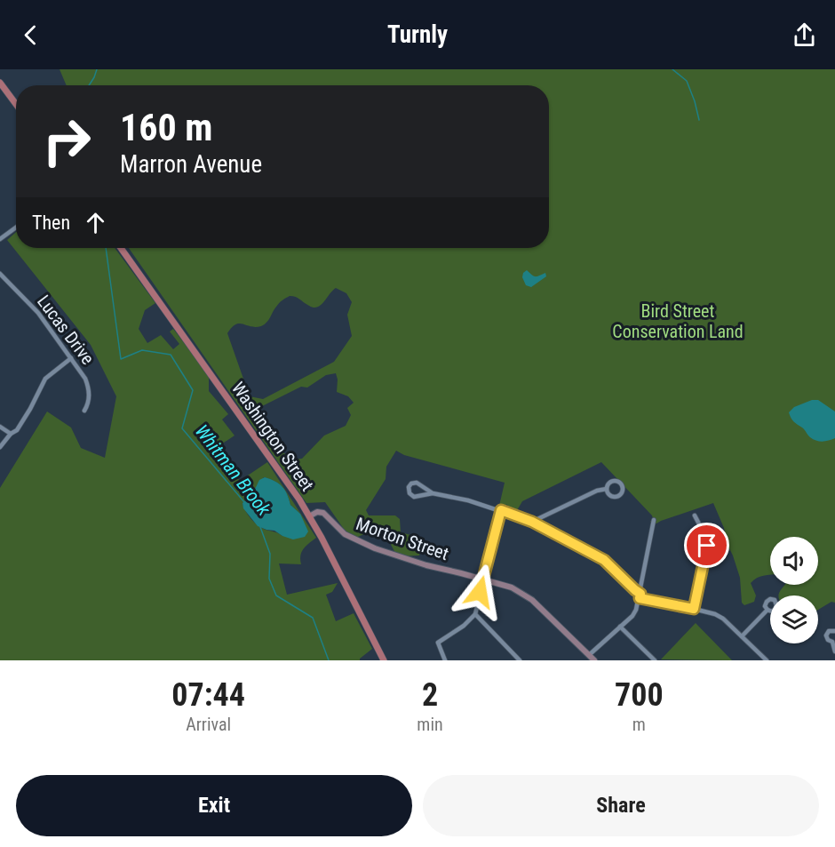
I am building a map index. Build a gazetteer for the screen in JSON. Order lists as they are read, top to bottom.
{
  "streets": {
    "main road": ["Washington Street"],
    "street": ["Lucas Drive", "Morton Street"]
  },
  "crossings": [
    ["Washington Street", "Morton Street"]
  ],
  "water": ["Whitman Brook"],
  "parks": ["Bird Street Conservation Land"],
  "page": {
    "header": "Turnly",
    "turn": ["160 m", "Marron Avenue"],
    "then": "Then",
    "eta": [
      "07:44",
      "Arrival",
      "2",
      "min",
      "700",
      "m"
    ],
    "buttons": ["Exit", "Share"]
  }
}
